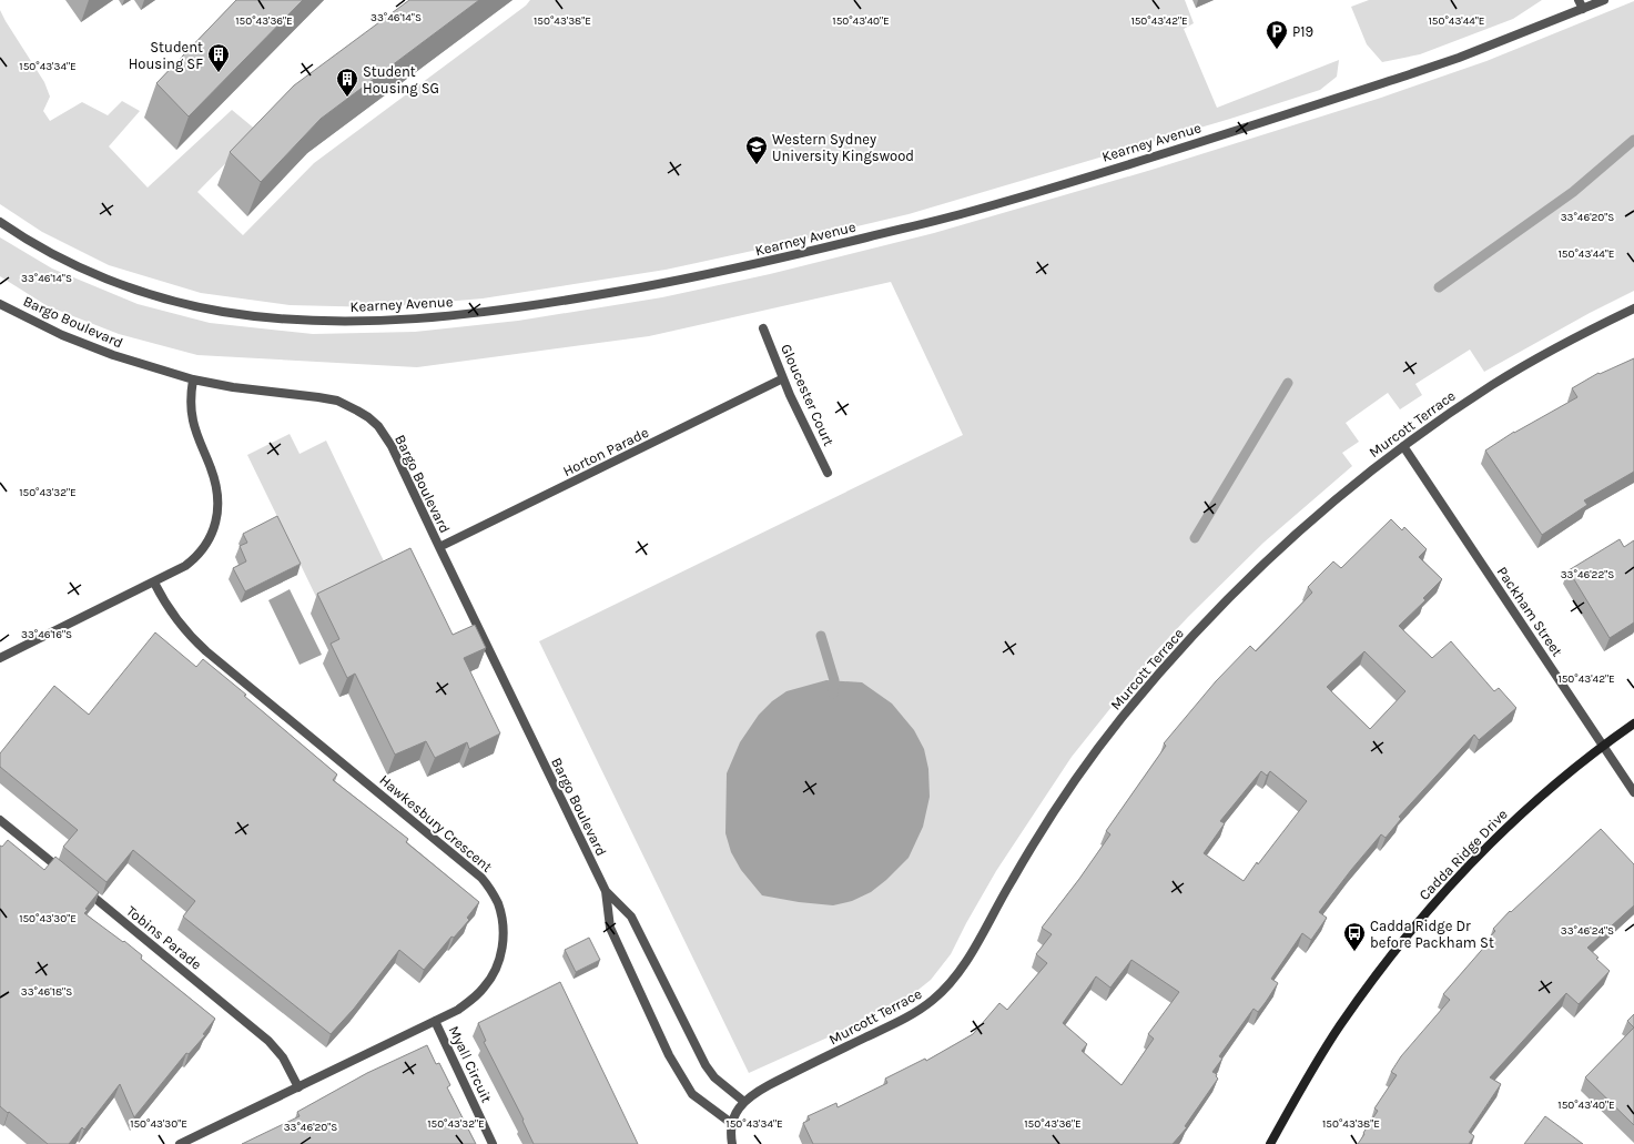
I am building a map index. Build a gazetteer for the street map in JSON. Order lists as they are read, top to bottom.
{
  "streets": {
    "street": [
      "Kearney Avenue",
      "Bargo Boulevard",
      "Gloucester Court",
      "Murcott Terrace",
      "Horton Parade",
      "Packham Street",
      "Hawkesbury Crescent",
      "Cadda Ridge Drive",
      "Tobins Parade",
      "Myall Circuit"
    ]
  },
  "crossings": [
    ["Bargo Boulevard", "Murcott Terrace"],
    ["Bargo Boulevard", "Horton Parade"],
    ["Gloucester Court", "Horton Parade"],
    ["Murcott Terrace", "Packham Street"],
    ["Packham Street", "Cadda Ridge Drive"],
    ["Hawkesbury Crescent", "Tobins Parade"],
    ["Hawkesbury Crescent", "Myall Circuit"]
  ],
  "places": {
    "parking": ["P19"],
    "building": ["Student Housing SF", "Student Housing SG"],
    "school or university": ["Western Sydney University Kingswood"],
    "bus stop": ["Cadda Ridge Dr before Packham St"]
  },
  "coordinates": [
    "33°46'14\"S",
    "150°43'44\"E",
    "150°43'36\"E",
    "150°43'38\"E",
    "150°43'40\"E",
    "150°43'42\"E",
    "150°43'34\"E",
    "33°46'20\"S",
    "150°43'32\"E",
    "33°46'22\"S",
    "33°46'16\"S",
    "150°43'30\"E",
    "33°46'24\"S",
    "33°46'18\"S"
  ]
}
